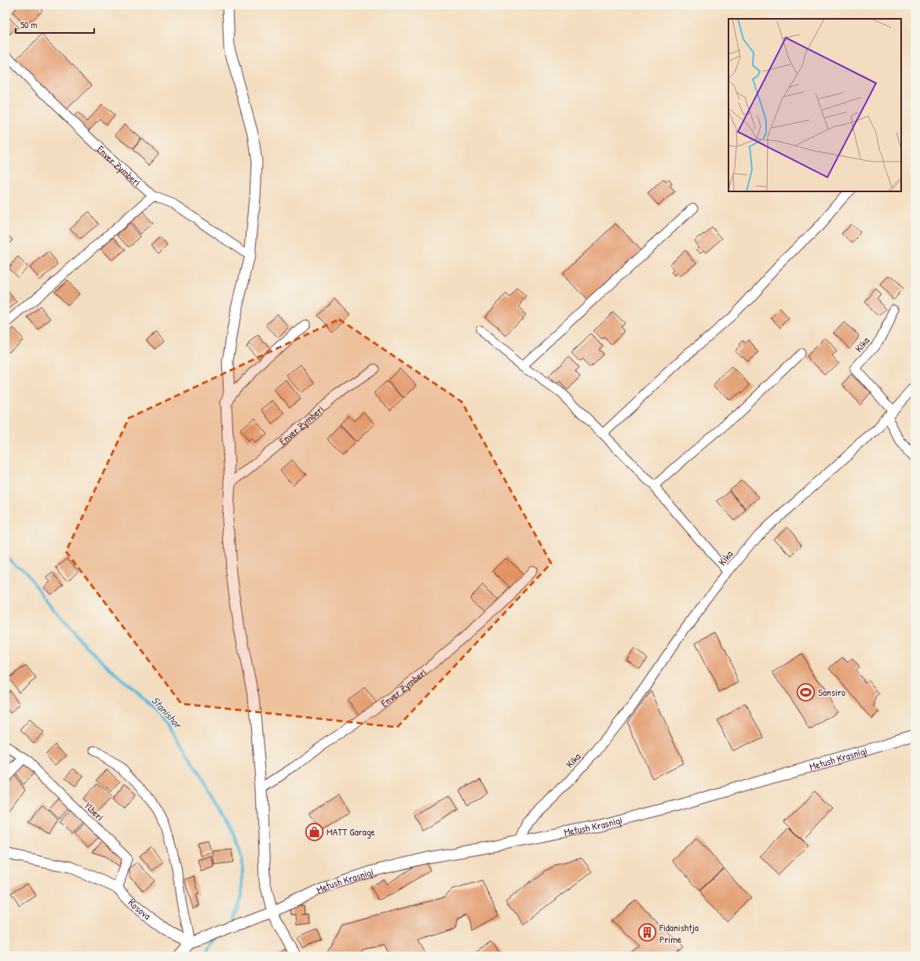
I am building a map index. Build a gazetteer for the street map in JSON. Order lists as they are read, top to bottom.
{
  "streets": {
    "street": [
      "Enver Zymberi",
      "Kika",
      "Metush Krasniqi",
      "Ylberi",
      "Kosova"
    ]
  },
  "crossings": [
    ["Kika", "Metush Krasniqi"],
    ["Ylberi", "Kosova"]
  ],
  "water": ["Stanishor"],
  "places": {
    "sports": ["Sansiro"],
    "shop": ["MATT Garage"],
    "building": ["Fidanishtja Prime"]
  },
  "scale_bar": "50 m"
}
